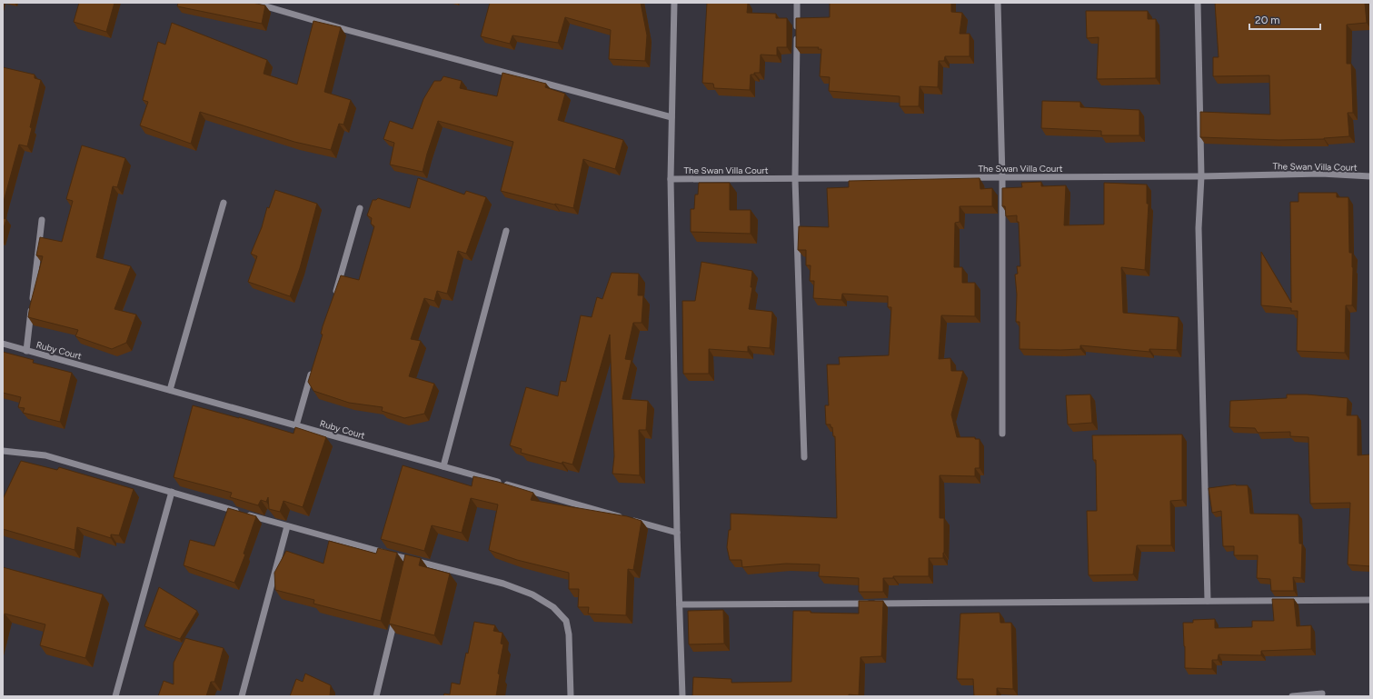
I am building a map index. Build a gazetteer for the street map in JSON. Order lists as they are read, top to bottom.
{
  "streets": {
    "street": ["The Swan Villa Court", "Ruby Court"]
  },
  "scale_bar": "20 m"
}
